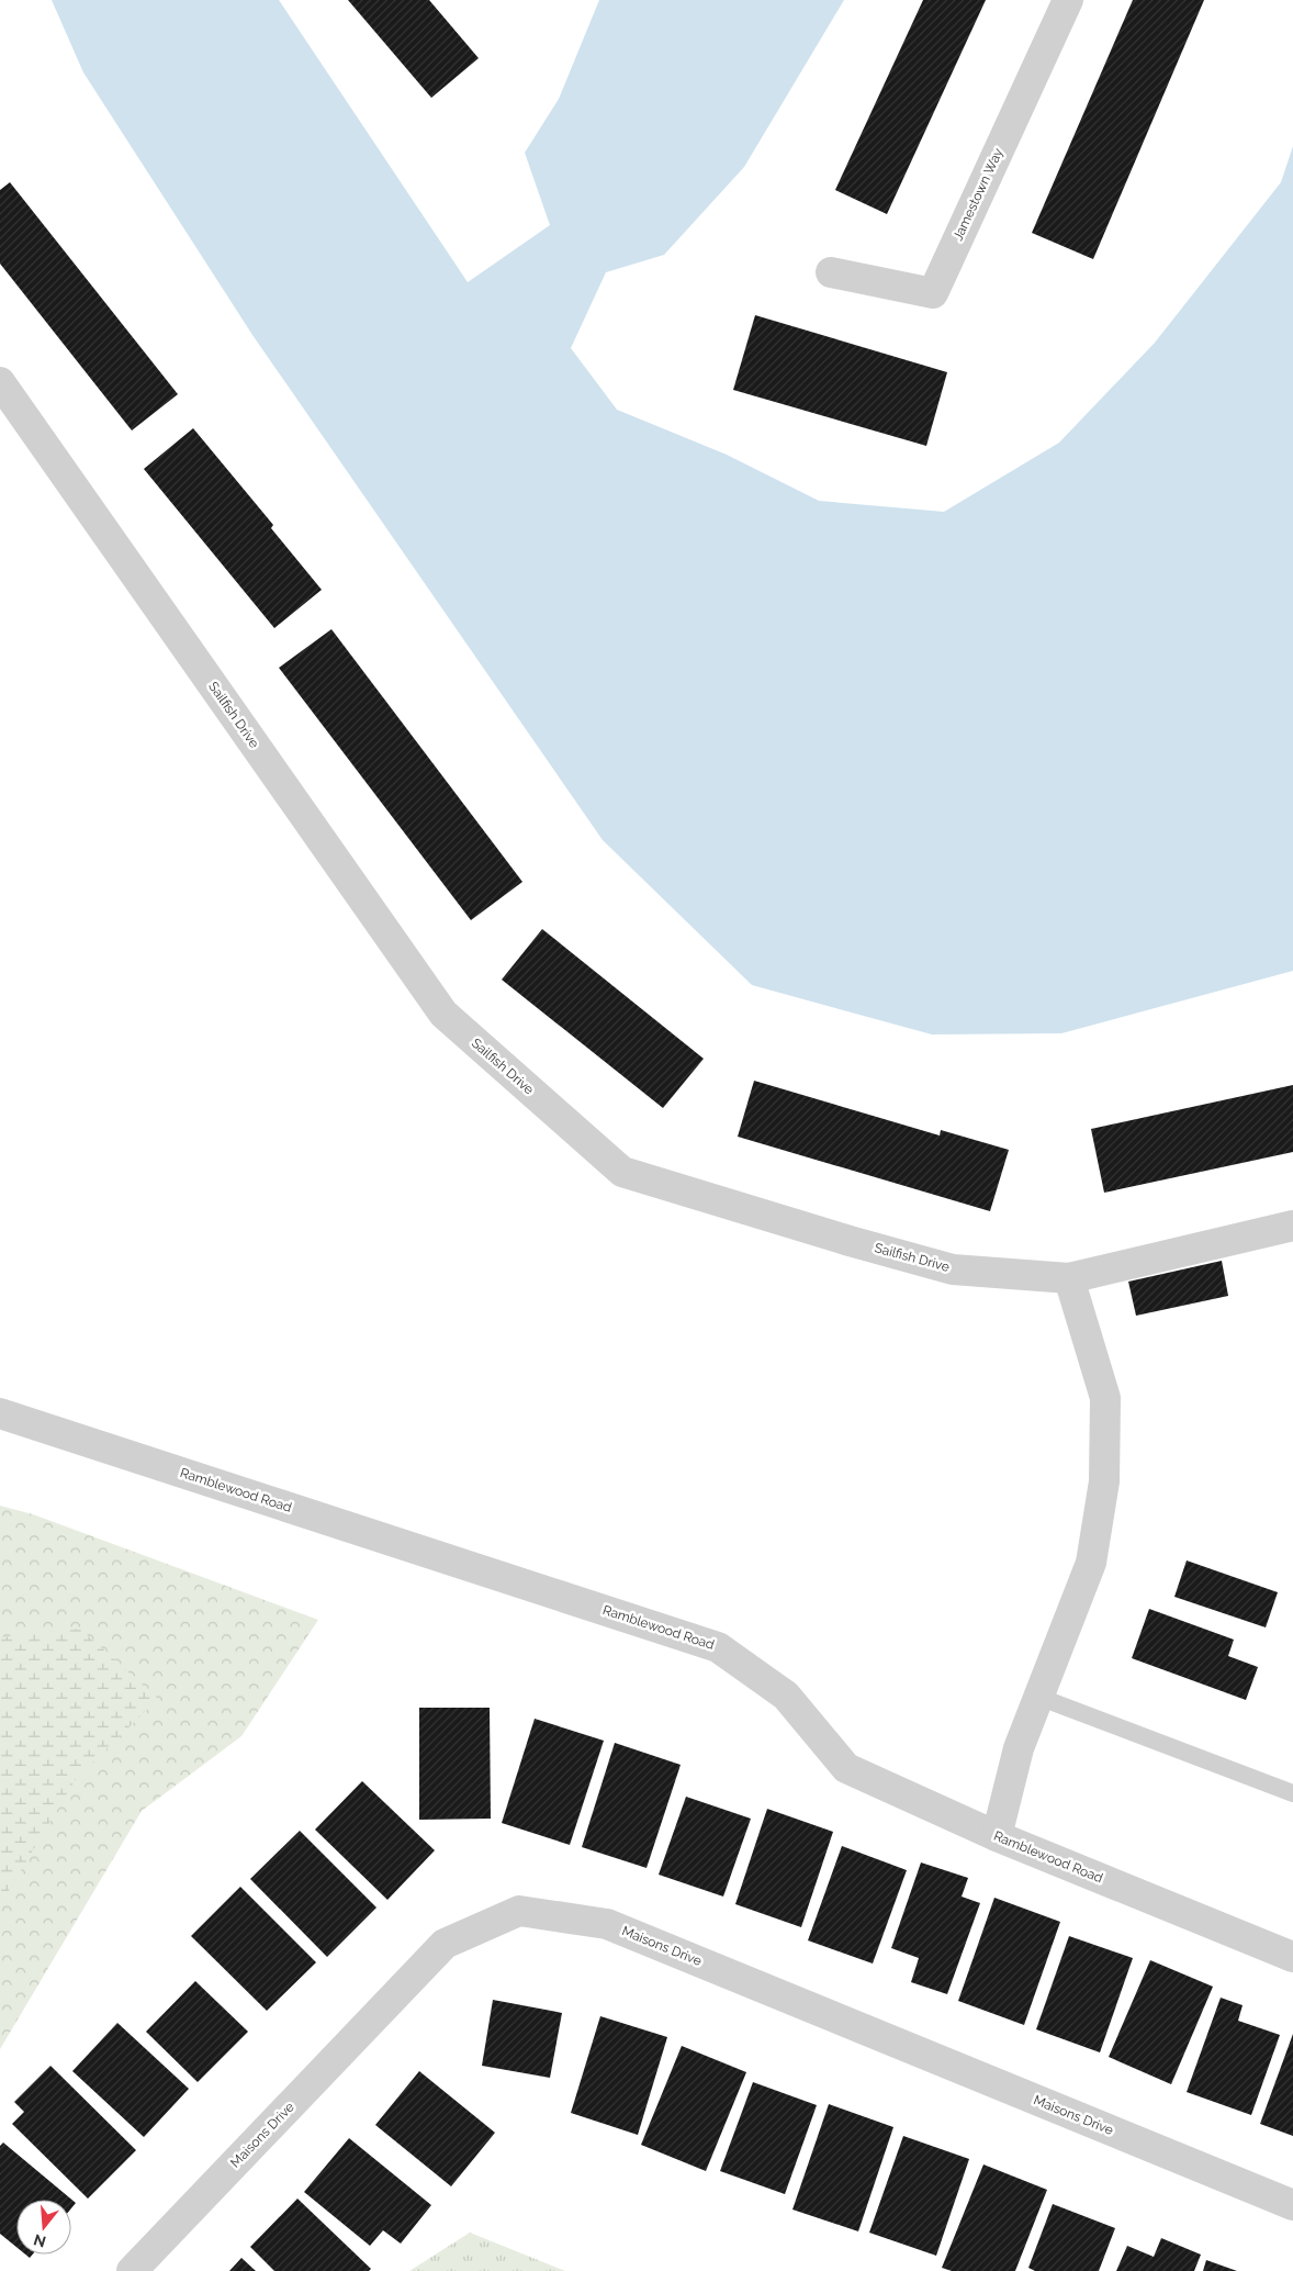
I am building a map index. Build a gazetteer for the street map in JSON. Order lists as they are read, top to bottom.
{
  "streets": {
    "street": [
      "Jamestown Way",
      "Sailfish Drive",
      "Ramblewood Road",
      "Maisons Drive"
    ]
  },
  "north": "bottom"
}
